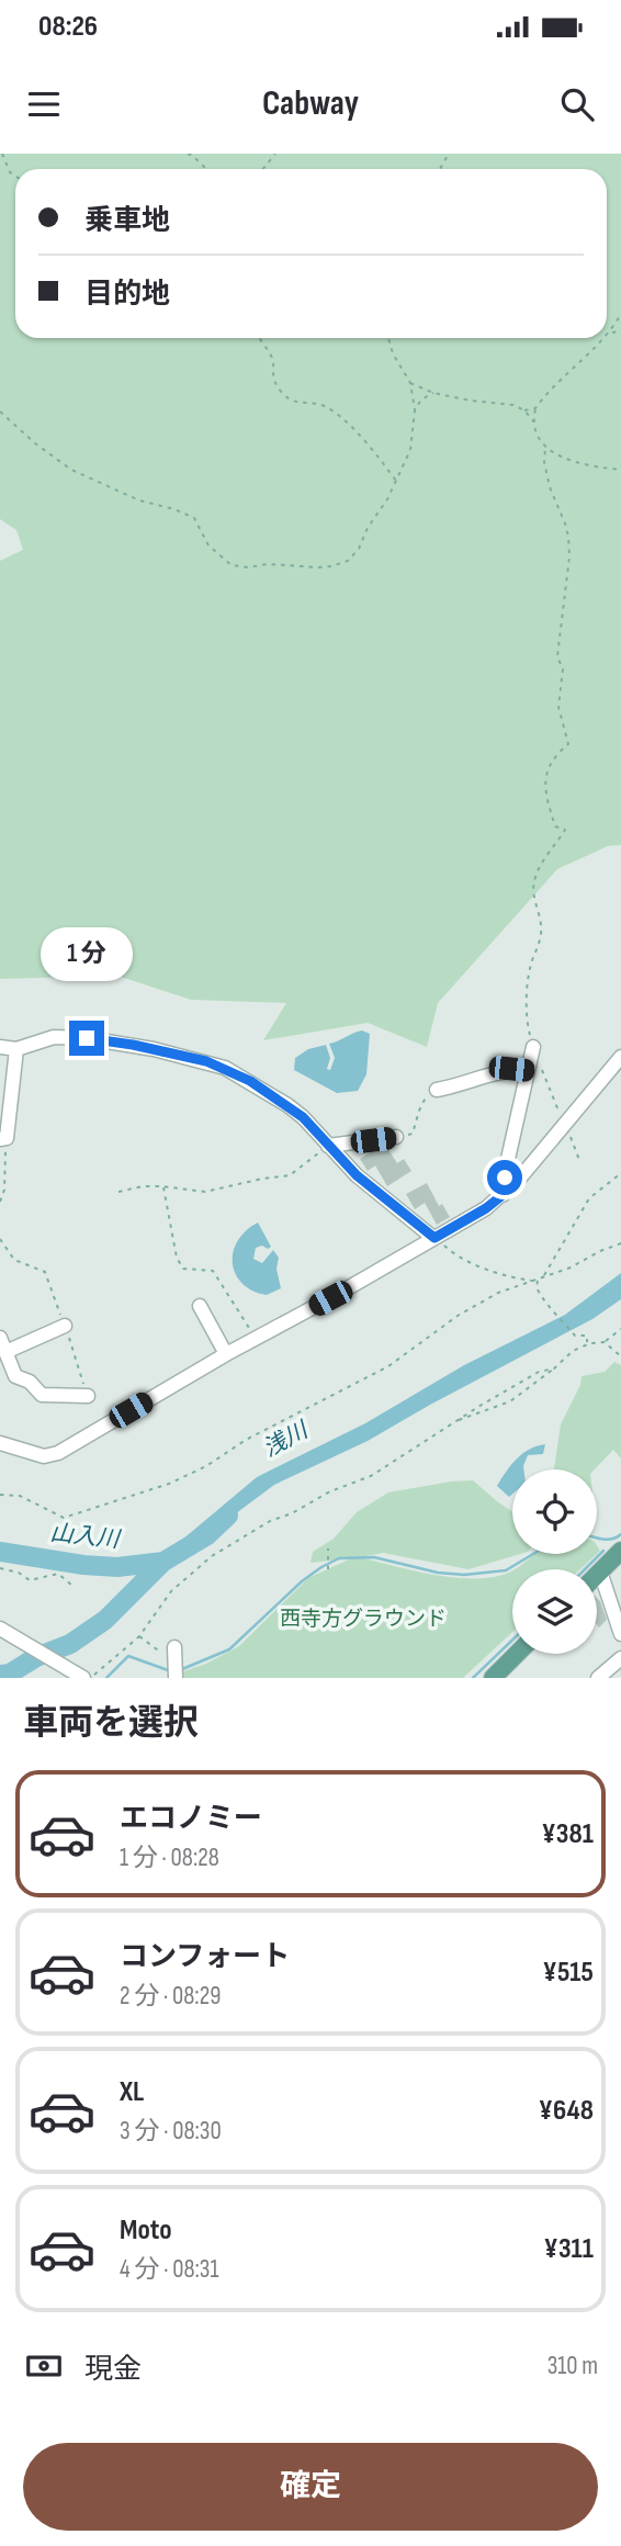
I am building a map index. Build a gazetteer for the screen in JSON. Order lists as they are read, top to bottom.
{
  "water": ["浅川", "山入川"],
  "parks": ["西寺方グラウンド"],
  "page": {
    "status": "08:26",
    "header": "Cabway",
    "banner": ["乗車地", "目的地"],
    "bubble": "1 分",
    "heading": "車両を選択",
    "list": [
      {
        "name": "エコノミー",
        "note": "1 分 · 08:28",
        "value": "¥381"
      },
      {
        "name": "コンフォート",
        "note": "2 分 · 08:29",
        "value": "¥515"
      },
      {
        "name": "XL",
        "note": "3 分 · 08:30",
        "value": "¥648"
      },
      {
        "name": "Moto",
        "note": "4 分 · 08:31",
        "value": "¥311"
      }
    ],
    "pay": ["現金", "310 m"],
    "buttons": "確定"
  }
}
